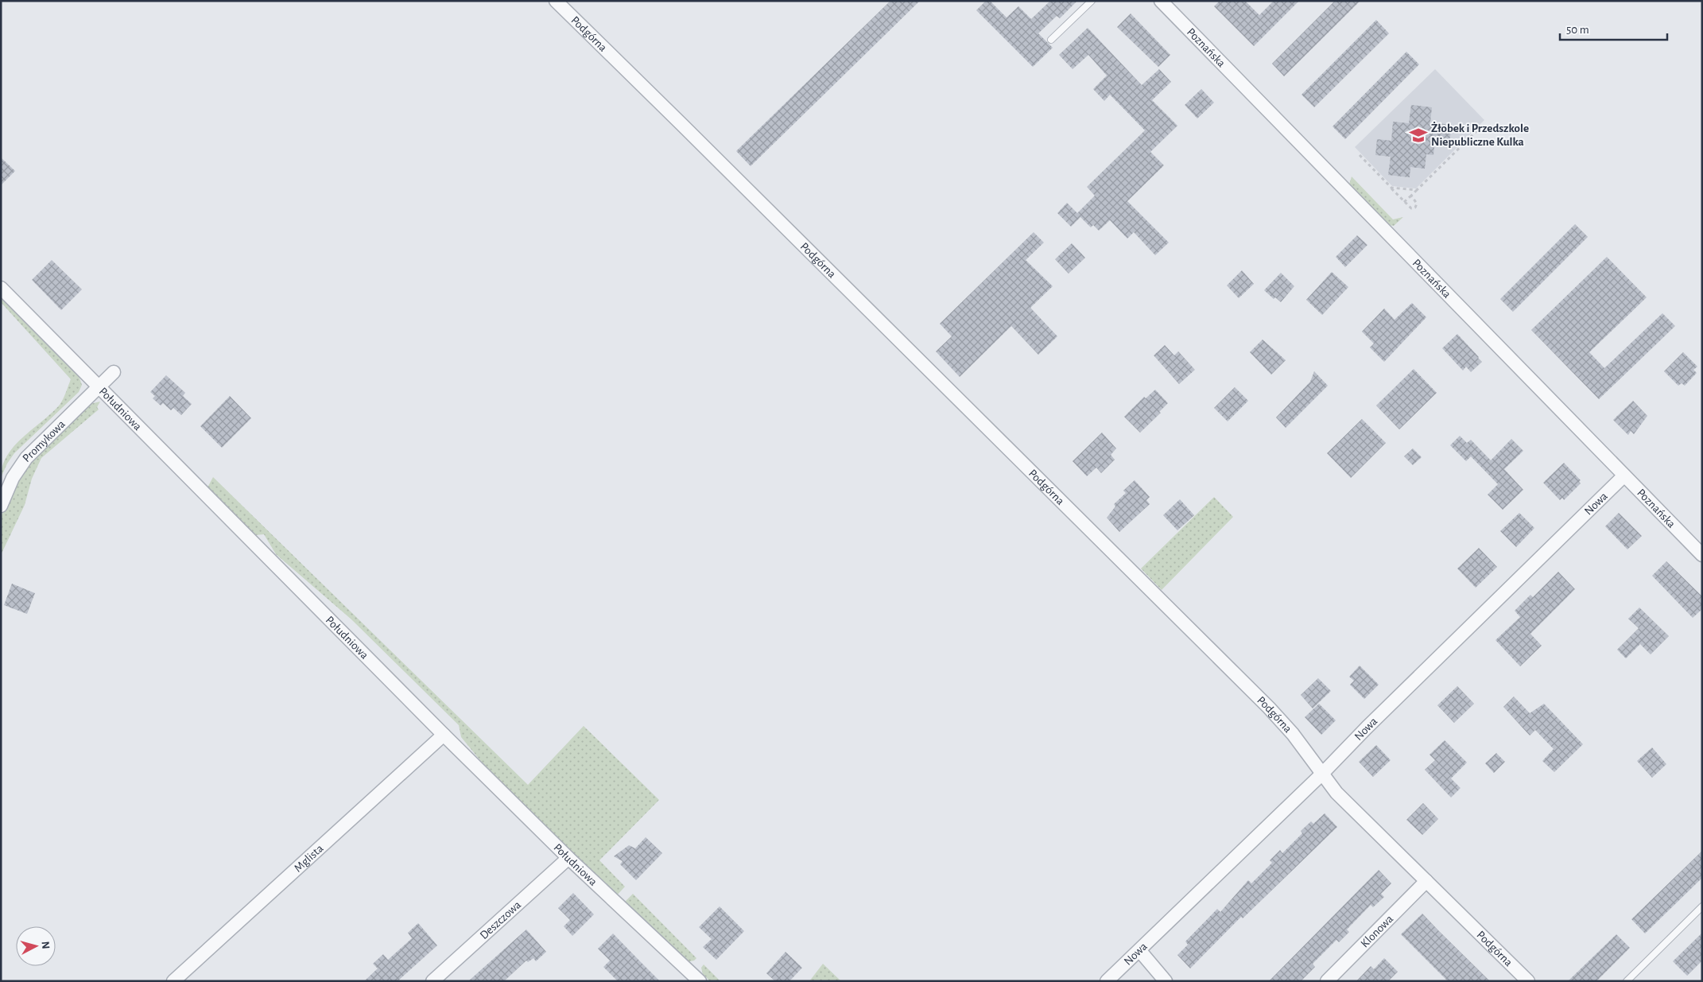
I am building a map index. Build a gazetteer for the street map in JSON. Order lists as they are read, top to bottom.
{
  "streets": {
    "street": [
      "Podgórna",
      "Poznańska",
      "Południowa",
      "Promykowa",
      "Nowa",
      "Mglista",
      "Deszczowa",
      "Klonowa"
    ]
  },
  "crossings": [
    ["Podgórna", "Nowa"],
    ["Podgórna", "Klonowa"],
    ["Poznańska", "Nowa"],
    ["Południowa", "Promykowa"],
    ["Południowa", "Mglista"],
    ["Południowa", "Deszczowa"]
  ],
  "places": {
    "school or university": ["Żłobek i Przedszkole Niepubliczne Kulka"]
  },
  "scale_bar": "50 m",
  "north": "right"
}
